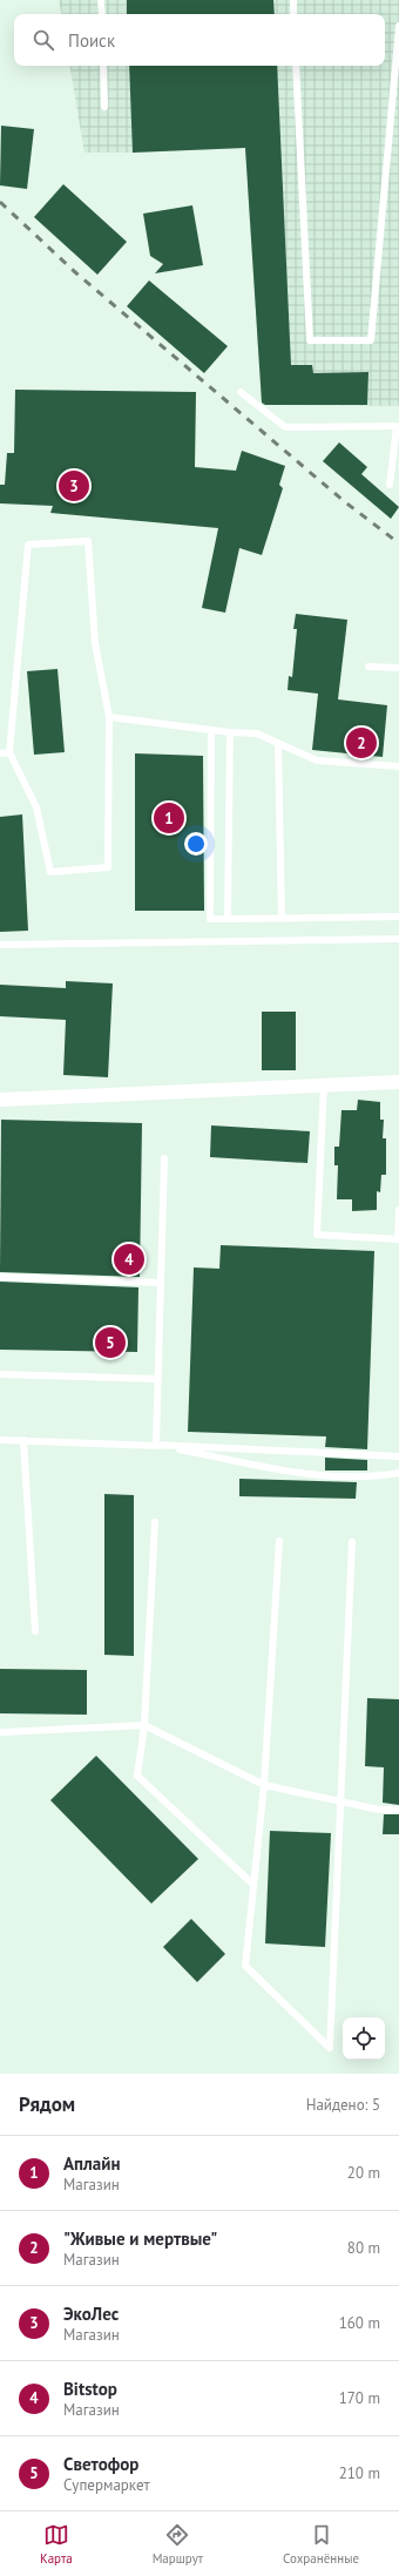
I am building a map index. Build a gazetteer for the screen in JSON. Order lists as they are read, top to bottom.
{
  "page": {
    "search": "Поиск",
    "pins": [
      "3",
      "2",
      "1",
      "4",
      "5"
    ],
    "heading": ["Рядом", "Найдено: 5"],
    "list": [
      {
        "mark": "1",
        "name": "Аплайн",
        "note": "Магазин",
        "value": "20 m"
      },
      {
        "mark": "2",
        "name": "\"Живые и мертвые\"",
        "note": "Магазин",
        "value": "80 m"
      },
      {
        "mark": "3",
        "name": "ЭкоЛес",
        "note": "Магазин",
        "value": "160 m"
      },
      {
        "mark": "4",
        "name": "Bitstop",
        "note": "Магазин",
        "value": "170 m"
      },
      {
        "mark": "5",
        "name": "Светофор",
        "note": "Супермаркет",
        "value": "210 m"
      }
    ],
    "nav": ["Карта", "Маршрут", "Сохранённые"]
  }
}
